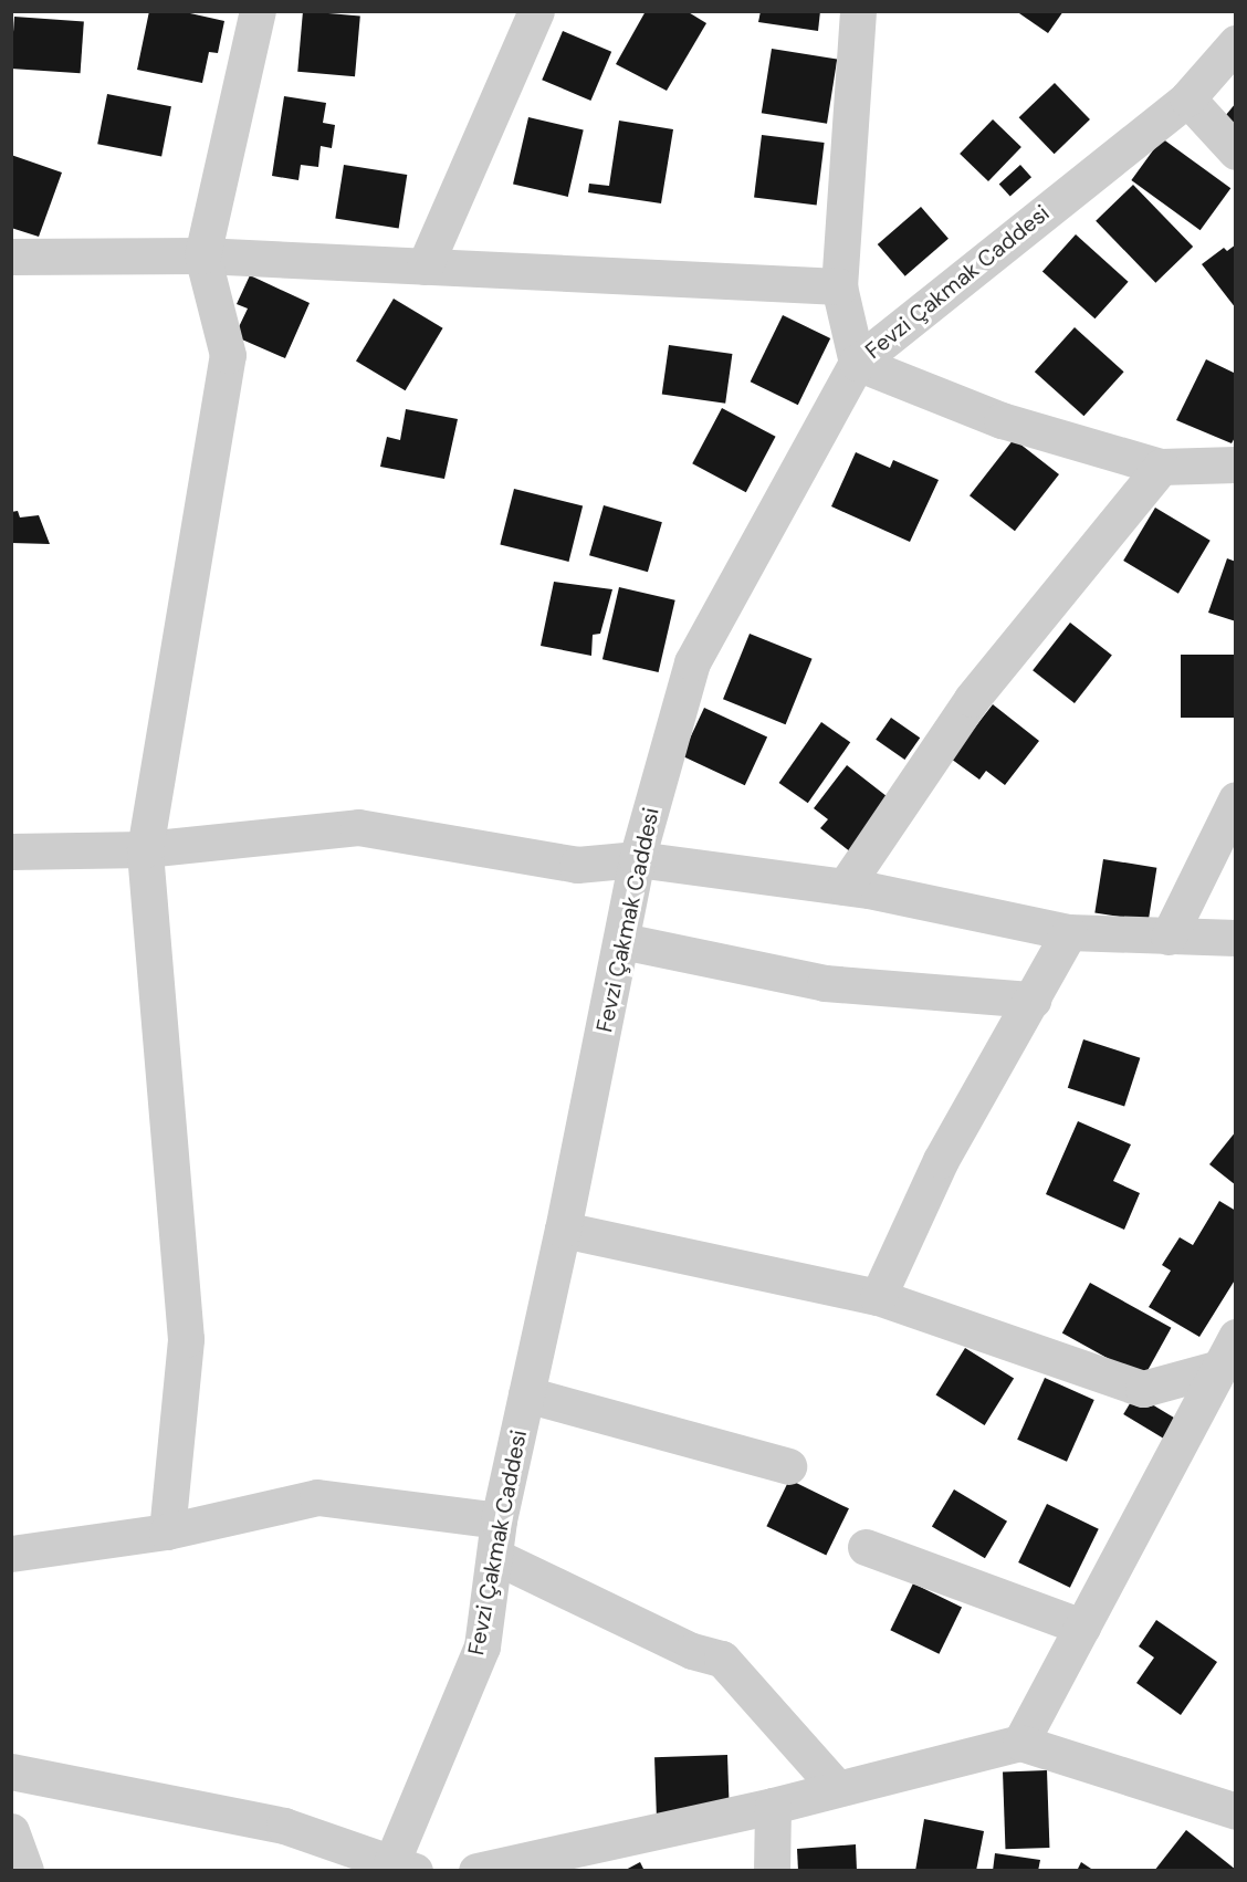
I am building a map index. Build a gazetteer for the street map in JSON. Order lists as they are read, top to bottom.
{
  "streets": {
    "street": ["Fevzi Çakmak Caddesi"]
  }
}
